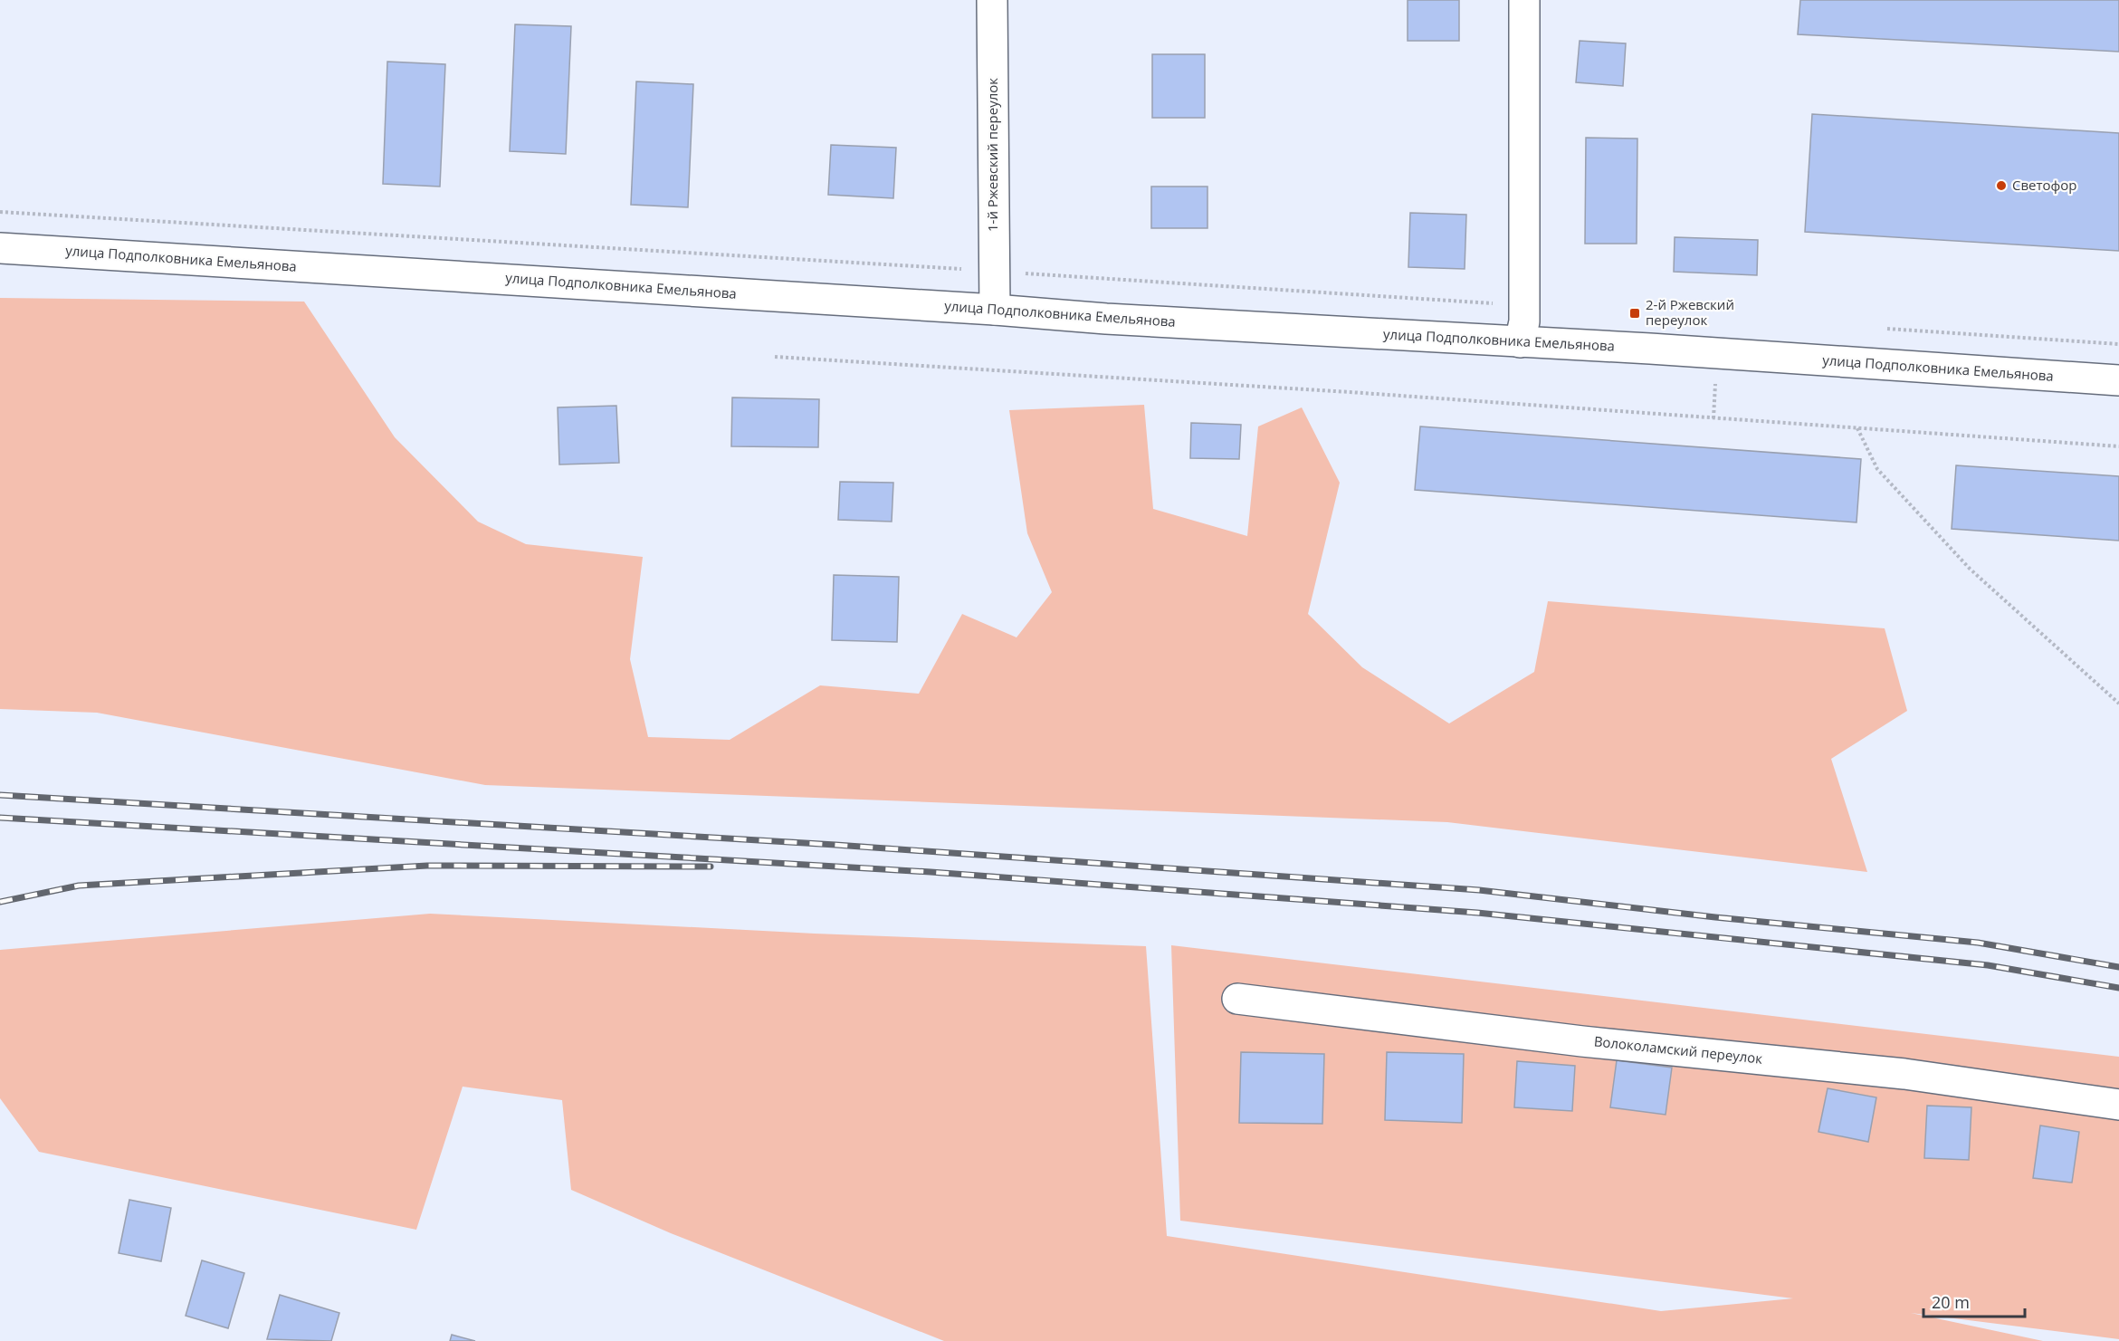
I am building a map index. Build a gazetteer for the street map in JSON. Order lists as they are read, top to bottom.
{
  "streets": {
    "main road": ["1-й Ржевский переулок", "улица Подполковника Емельянова", "Волоколамский переулок"]
  },
  "crossings": [
    ["1-й Ржевский переулок", "улица Подполковника Емельянова"]
  ],
  "places": {
    "other": ["Светофор"],
    "transit": ["2-й Ржевский переулок"]
  },
  "scale_bar": "20 m"
}
